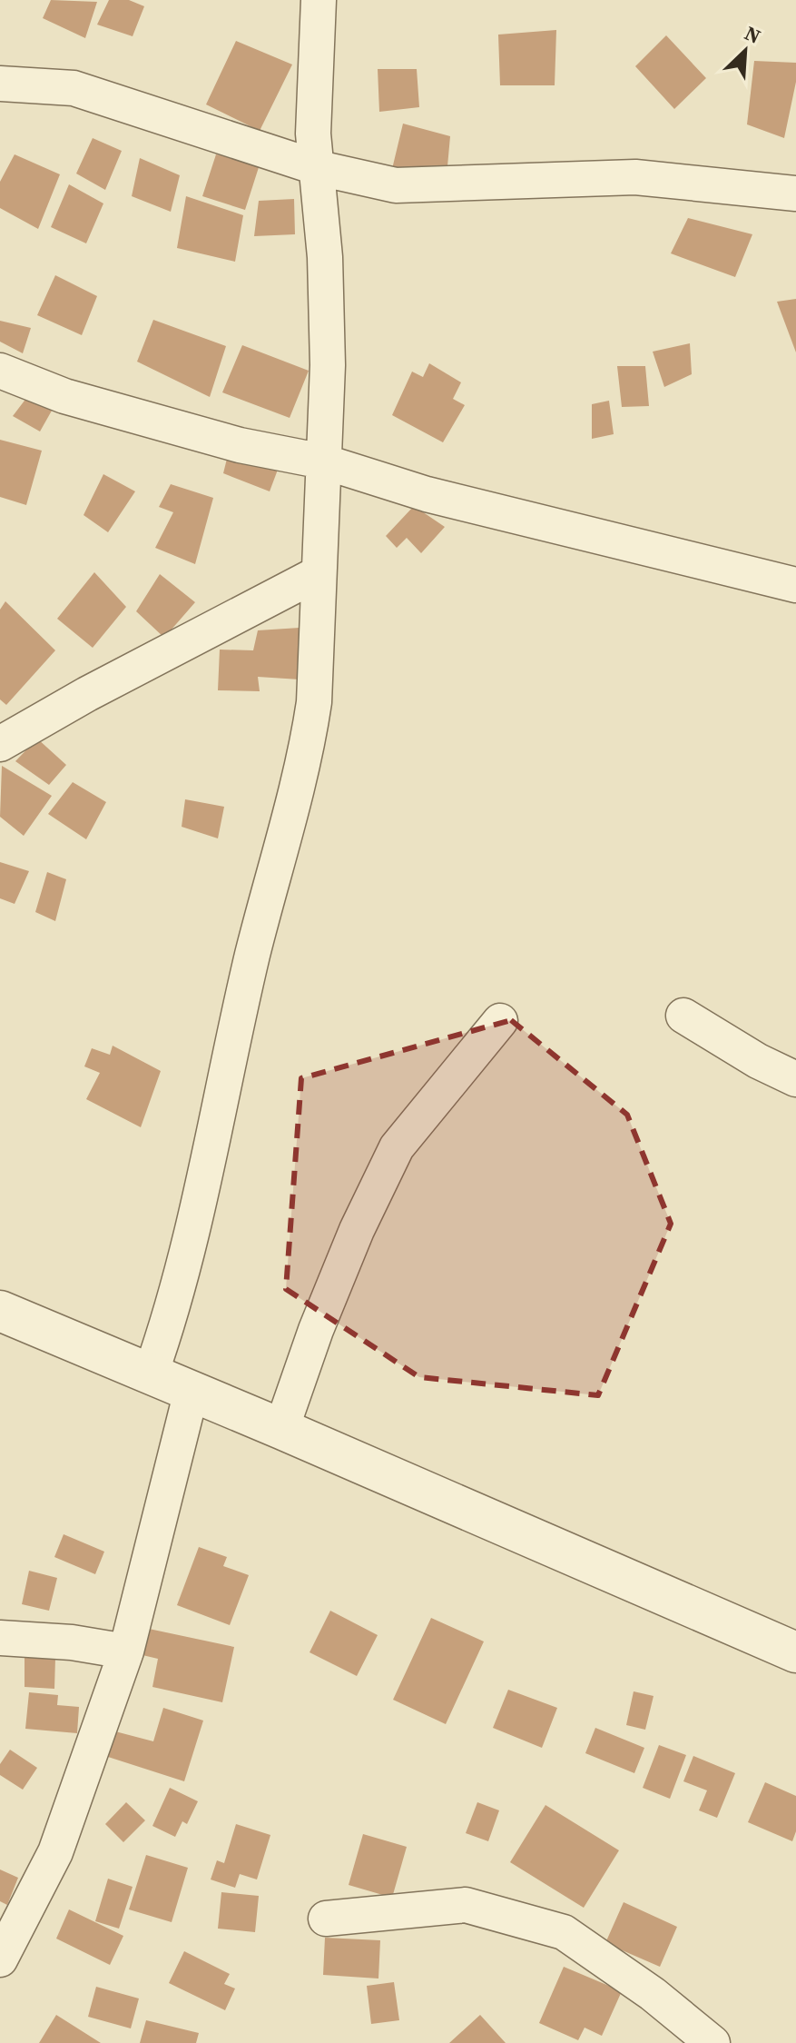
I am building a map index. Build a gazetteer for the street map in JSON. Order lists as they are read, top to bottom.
{
  "north": "top right"
}
